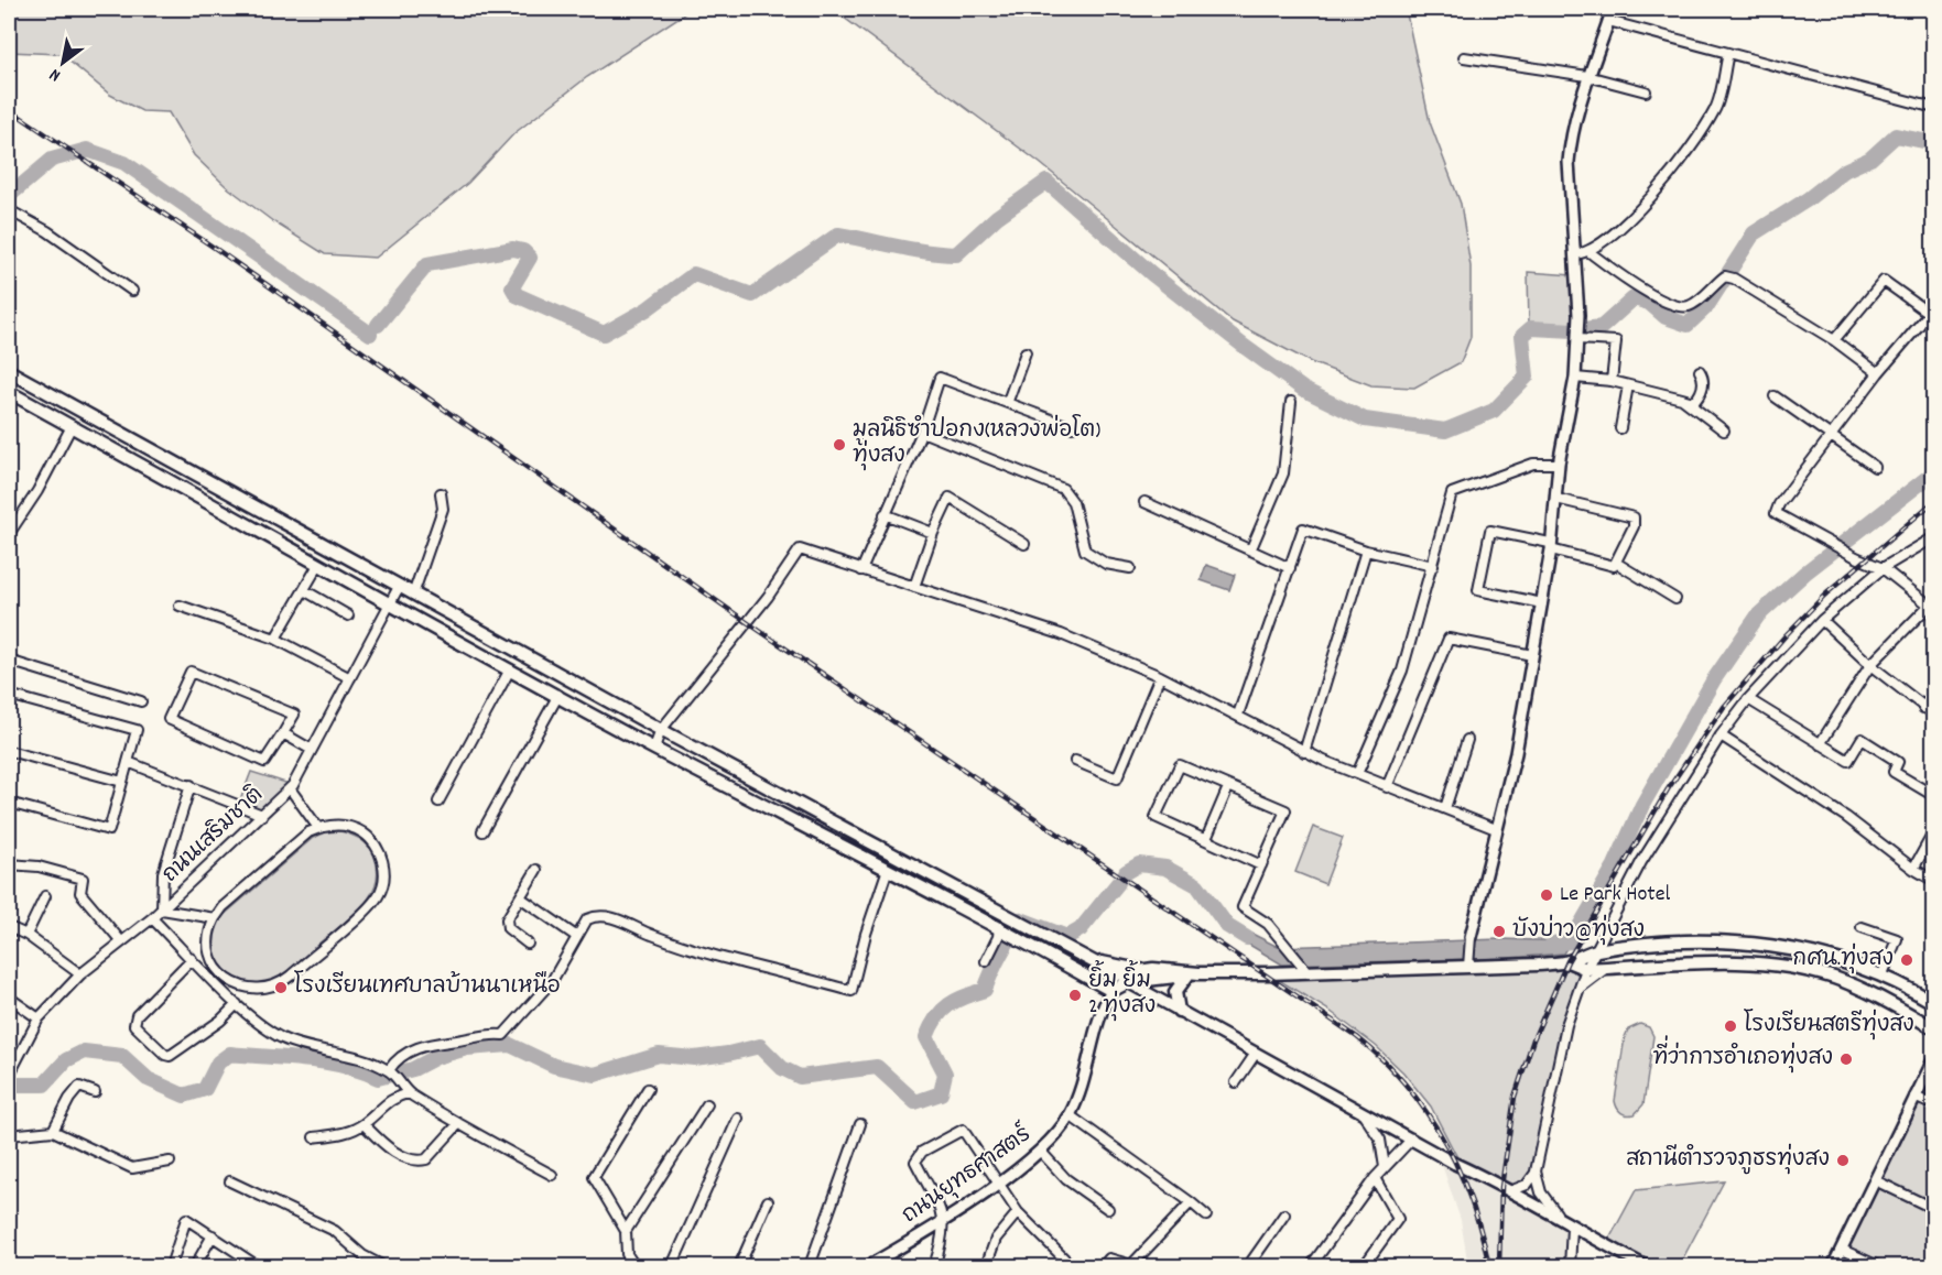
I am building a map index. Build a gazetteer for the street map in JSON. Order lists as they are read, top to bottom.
{
  "streets": {
    "street": ["ถนนเสริมชาติ", "ถนนยุทธศาสตร์"]
  },
  "places": [
    "มูลนิธิซำปอกง(หลวงพ่อโต) ทุ่งสง",
    "Le Park Hotel",
    "บังบ่าว@ทุ่งสง",
    "กศน.ทุ่งสง",
    "โรงเรียนเทศบาลบ้านนาเหนือ",
    "ยิ้ม ยิ้ม 2 ทุ่งสง",
    "โรงเรียนสตรีทุ่งสง",
    "ที่ว่าการอำเถอทุ่งสง",
    "สถานีตำรวจภูธรทุ่งสง"
  ],
  "north": "bottom left"
}
